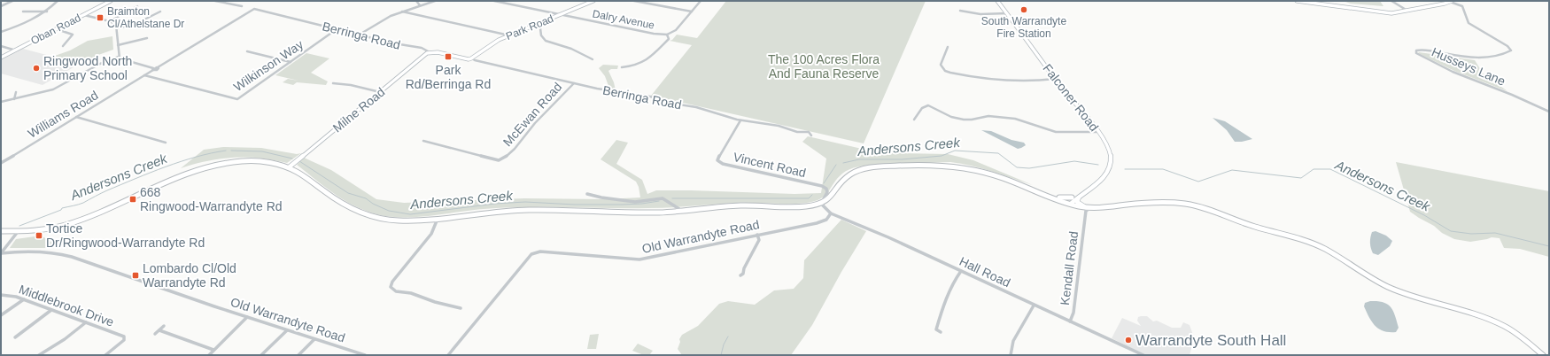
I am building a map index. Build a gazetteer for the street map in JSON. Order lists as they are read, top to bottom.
{
  "streets": {
    "street": [
      "Dalry Avenue",
      "Park Road",
      "Oban Road",
      "Berringa Road",
      "Wilkinson Way",
      "Husseys Lane",
      "Falconer Road",
      "Milne Road",
      "Williams Road",
      "McEwan Road",
      "Vincent Road",
      "Old Warrandyte Road",
      "Kendall Road",
      "Hall Road",
      "Middlebrook Drive"
    ]
  },
  "crossings": [
    ["Dalry Avenue", "Park Road"],
    ["Park Road", "Berringa Road"],
    ["Berringa Road", "Wilkinson Way"],
    ["Berringa Road", "Milne Road"],
    ["Berringa Road", "Williams Road"],
    ["Berringa Road", "McEwan Road"],
    ["Berringa Road", "Vincent Road"],
    ["Wilkinson Way", "Williams Road"],
    ["Vincent Road", "Hall Road"],
    ["Old Warrandyte Road", "Hall Road"],
    ["Kendall Road", "Hall Road"]
  ],
  "water": ["Andersons Creek"],
  "parks": ["The 100 Acres Flora And Fauna Reserve"],
  "places": {
    "other": ["South Warrandyte Fire Station", "Ringwood North Primary School", "Warrandyte South Hall"],
    "transit": [
      "Braimton Cl/Athelstane Dr",
      "Park Rd/Berringa Rd",
      "668 Ringwood-Warrandyte Rd",
      "Tortice Dr/Ringwood-Warrandyte Rd",
      "Lombardo Cl/Old Warrandyte Rd"
    ]
  }
}
